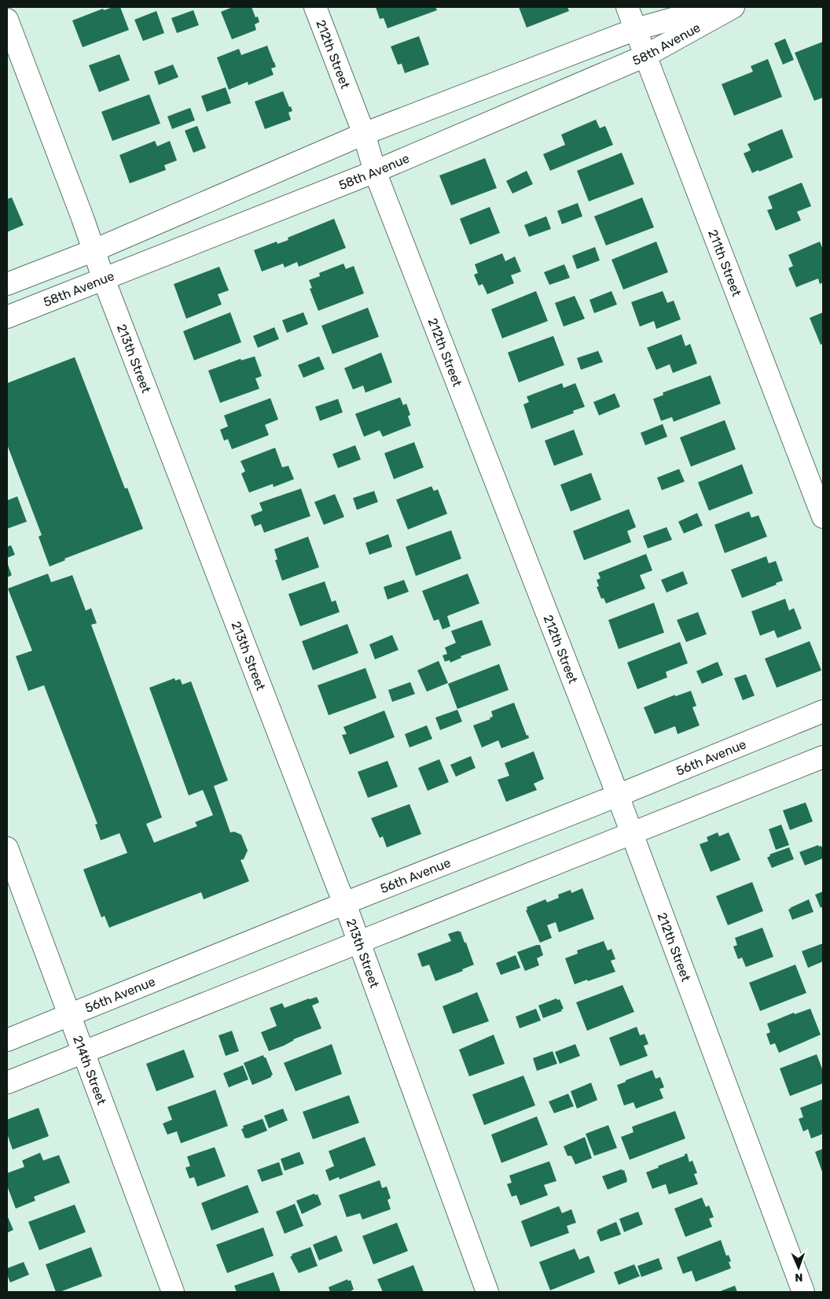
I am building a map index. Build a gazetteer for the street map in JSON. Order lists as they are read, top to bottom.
{
  "streets": {
    "street": [
      "58th Avenue",
      "212th Street",
      "211th Street",
      "213th Street",
      "56th Avenue",
      "214th Street"
    ]
  },
  "crossings": [
    ["58th Avenue", "212th Street"],
    ["58th Avenue", "211th Street"],
    ["58th Avenue", "213th Street"],
    ["212th Street", "56th Avenue"],
    ["213th Street", "56th Avenue"],
    ["56th Avenue", "214th Street"]
  ],
  "north": "bottom"
}
